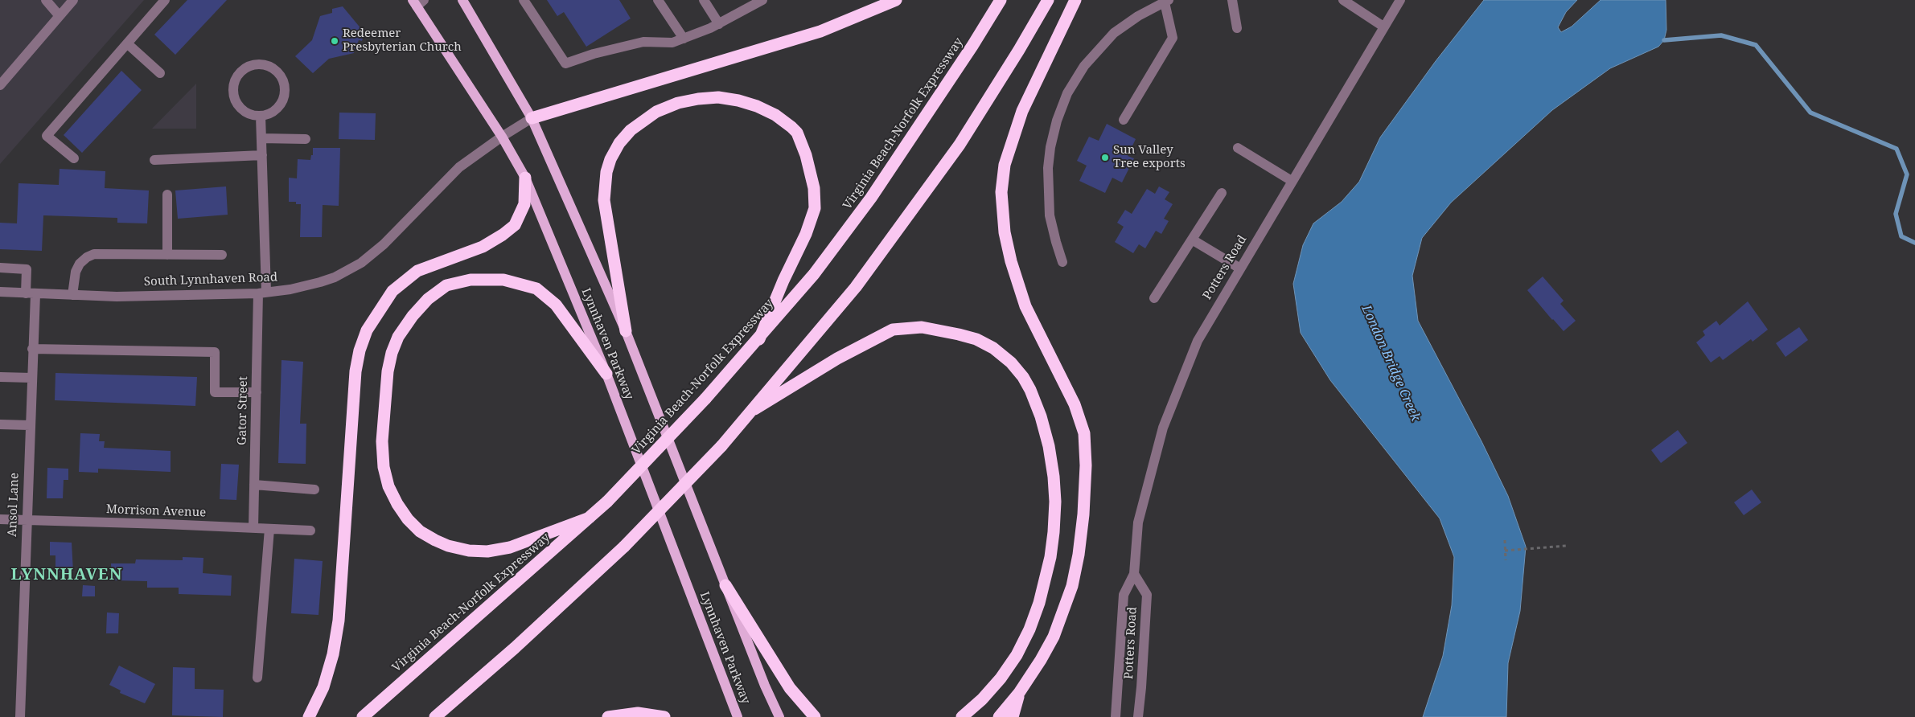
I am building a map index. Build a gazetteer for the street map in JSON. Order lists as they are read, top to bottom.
{
  "streets": {
    "highway": ["Virginia Beach-Norfolk Expressway"],
    "main road": ["Lynnhaven Parkway"],
    "street": [
      "Potters Road",
      "South Lynnhaven Road",
      "Gator Street",
      "Ansol Lane",
      "Morrison Avenue"
    ]
  },
  "crossings": [
    ["South Lynnhaven Road", "Lynnhaven Parkway"],
    ["South Lynnhaven Road", "Gator Street"],
    ["South Lynnhaven Road", "Ansol Lane"],
    ["Gator Street", "Morrison Avenue"],
    ["Ansol Lane", "Morrison Avenue"]
  ],
  "districts": ["LYNNHAVEN"],
  "water": ["London Bridge Creek"],
  "places": ["Redeemer Presbyterian Church", "Sun Valley Tree exports"]
}
